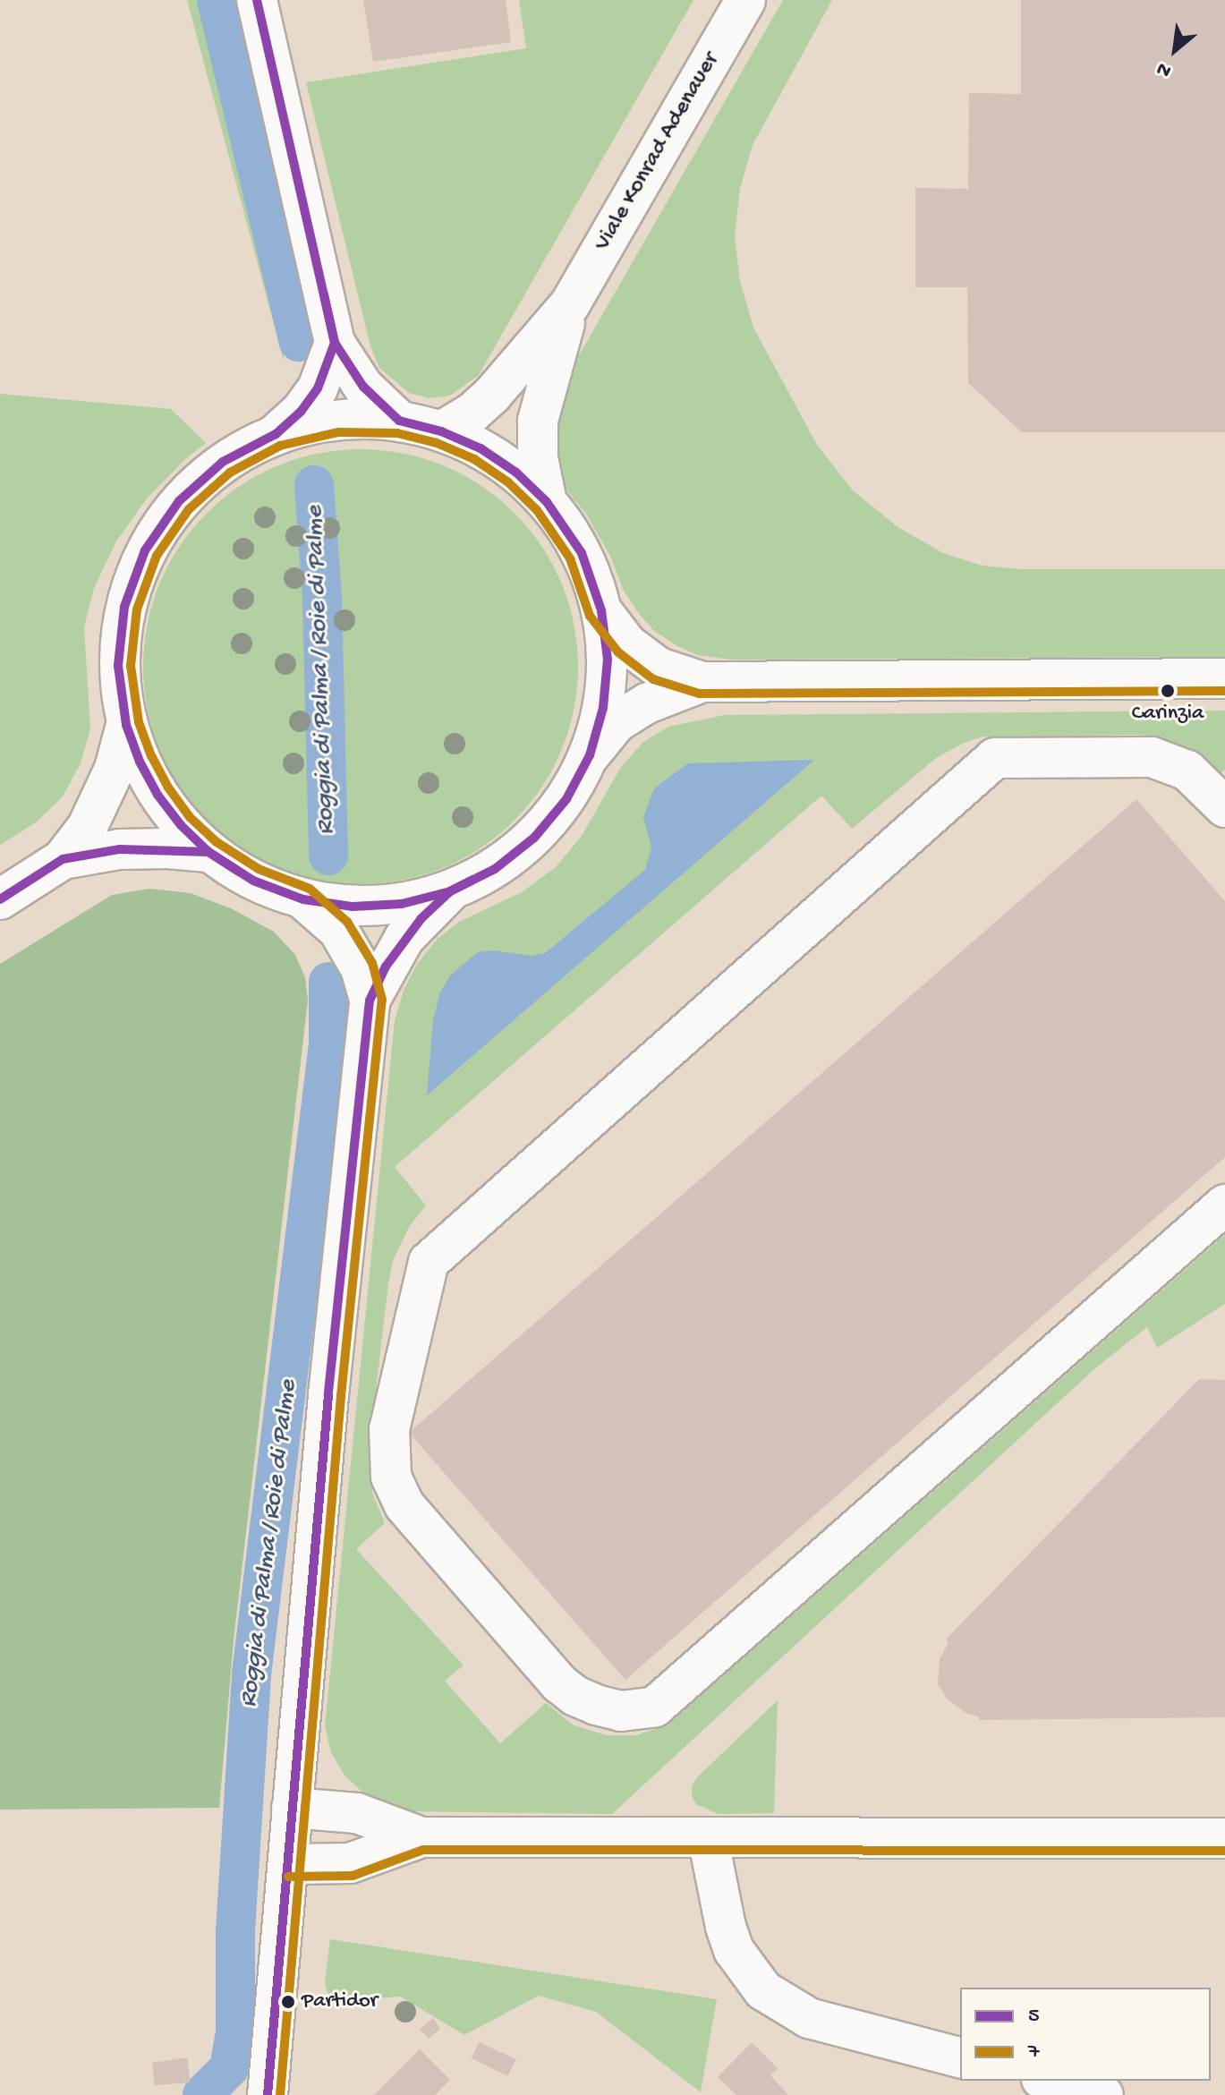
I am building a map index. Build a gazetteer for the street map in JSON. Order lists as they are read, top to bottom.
{
  "streets": {
    "street": ["Viale Konrad Adenauer"]
  },
  "water": ["Roggia di Palma / Roie di Palme"],
  "places": ["Carinzia", "Partidor"],
  "lines": ["transit line 5", "transit line 7"],
  "legend": ["5", "7"],
  "north": "bottom left"
}
